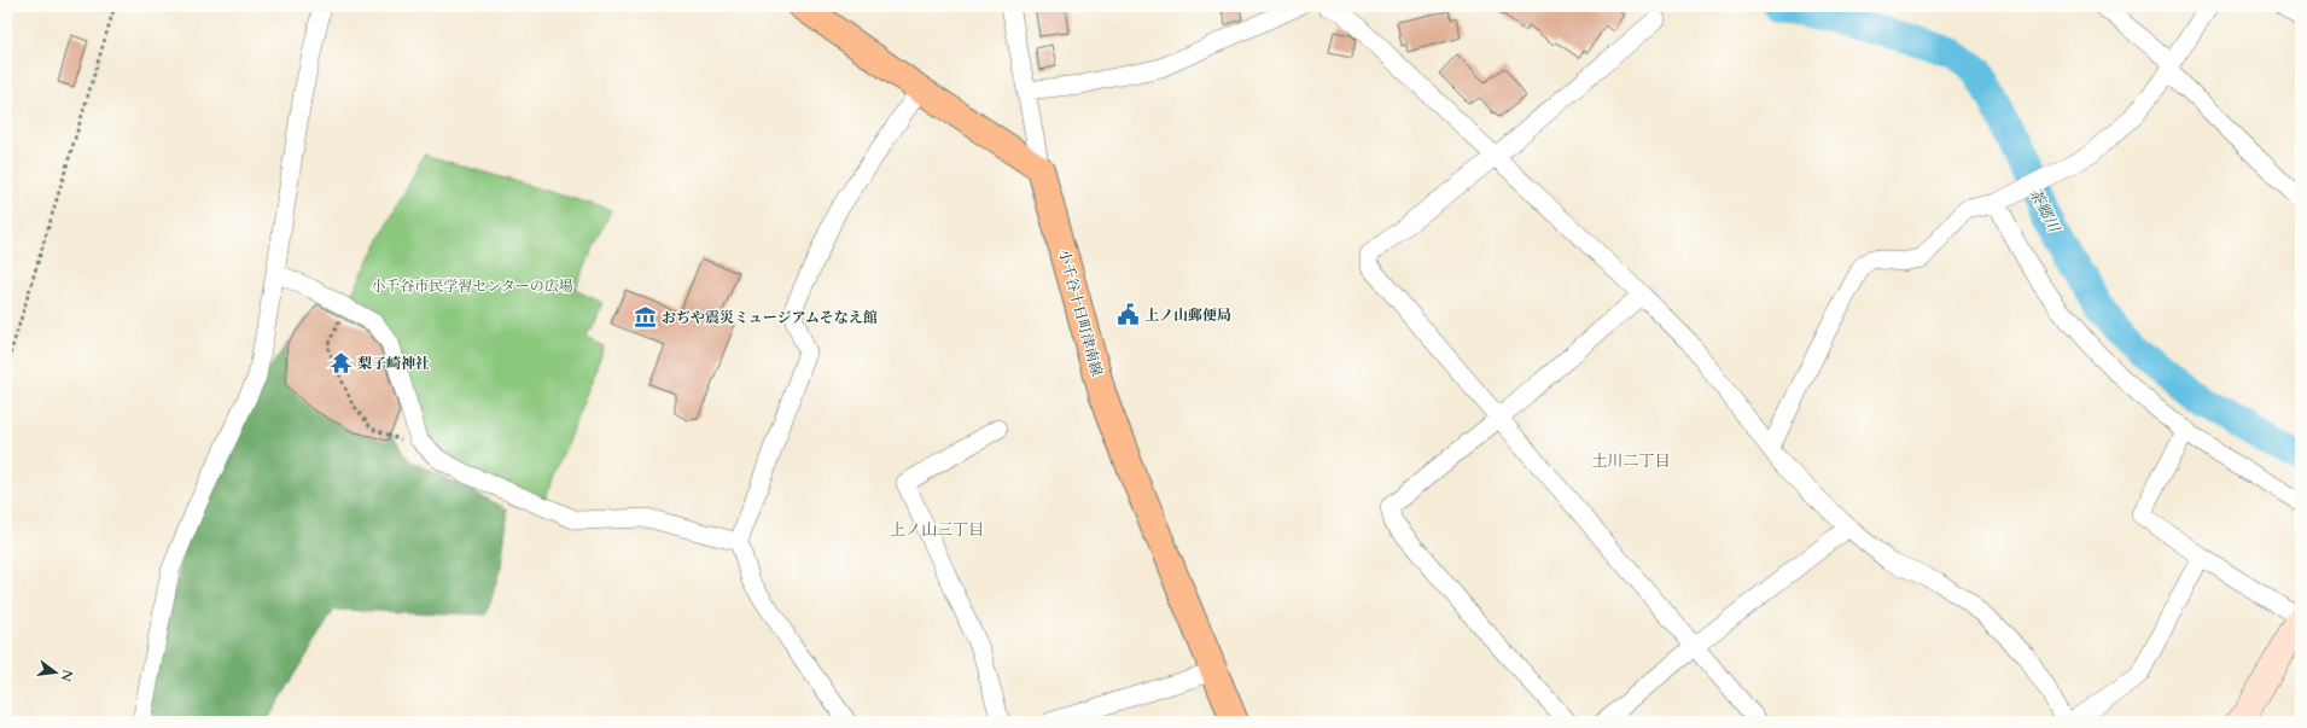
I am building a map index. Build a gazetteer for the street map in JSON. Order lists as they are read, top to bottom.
{
  "streets": {
    "main road": ["小千谷十日町津南線"]
  },
  "districts": ["土川二丁目", "上ノ山三丁目"],
  "water": ["茶郷川"],
  "parks": ["小千谷市民学習センターの広場"],
  "places": {
    "public building": ["上ノ山郵便局"],
    "museum": ["おぢや震災ミュージアムそなえ館"],
    "temple": ["梨子崎神社"]
  },
  "north": "right"
}
